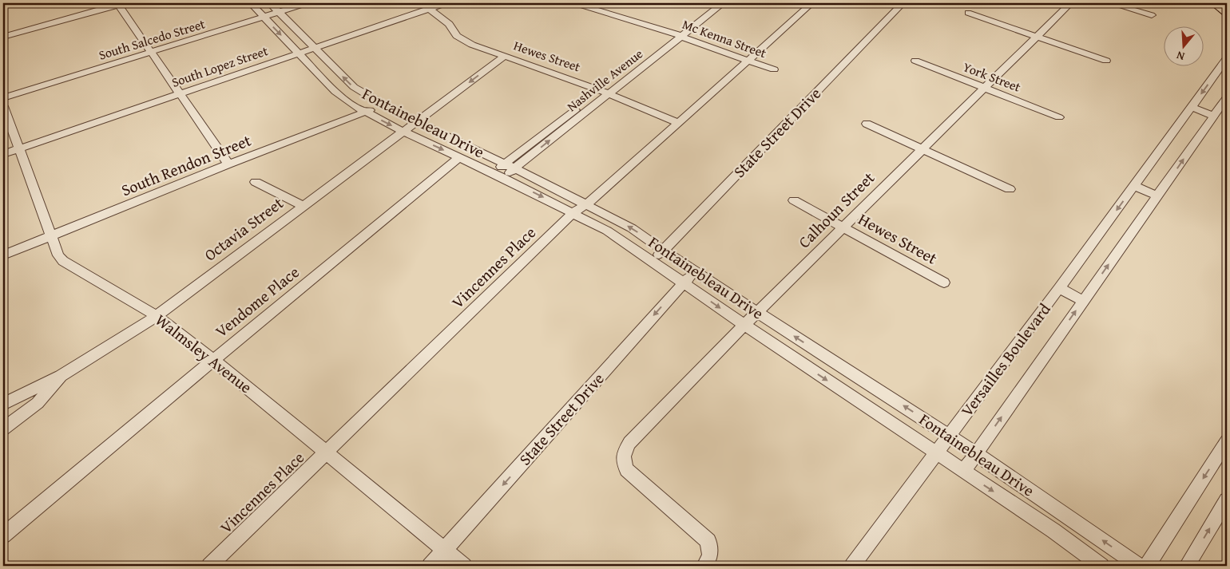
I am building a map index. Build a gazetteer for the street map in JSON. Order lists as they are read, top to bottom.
{
  "streets": {
    "street": [
      "Mc Kenna Street",
      "South Salcedo Street",
      "Hewes Street",
      "South Lopez Street",
      "York Street",
      "Nashville Avenue",
      "Fontainebleau Drive",
      "State Street Drive",
      "South Rendon Street",
      "Calhoun Street",
      "Octavia Street",
      "Vincennes Place",
      "Vendome Place",
      "Walmsley Avenue",
      "Versailles Boulevard"
    ]
  },
  "crossings": [
    ["Mc Kenna Street", "Nashville Avenue"],
    ["Mc Kenna Street", "Vincennes Place"],
    ["South Salcedo Street", "Fontainebleau Drive"],
    ["Hewes Street", "South Lopez Street"],
    ["Hewes Street", "Nashville Avenue"],
    ["Hewes Street", "Calhoun Street"],
    ["Hewes Street", "Octavia Street"],
    ["Hewes Street", "Vincennes Place"],
    ["South Lopez Street", "Fontainebleau Drive"],
    ["South Lopez Street", "Walmsley Avenue"],
    ["York Street", "Calhoun Street"],
    ["Nashville Avenue", "Fontainebleau Drive"],
    ["Fontainebleau Drive", "State Street Drive"],
    ["Fontainebleau Drive", "South Rendon Street"],
    ["Fontainebleau Drive", "Calhoun Street"],
    ["Fontainebleau Drive", "Octavia Street"],
    ["Fontainebleau Drive", "Vincennes Place"],
    ["Fontainebleau Drive", "Vendome Place"],
    ["Fontainebleau Drive", "Versailles Boulevard"],
    ["State Street Drive", "Walmsley Avenue"],
    ["South Rendon Street", "Walmsley Avenue"],
    ["Octavia Street", "Walmsley Avenue"],
    ["Vincennes Place", "Walmsley Avenue"],
    ["Vendome Place", "Walmsley Avenue"]
  ],
  "one_way": ["State Street Drive"],
  "north": "bottom"
}
